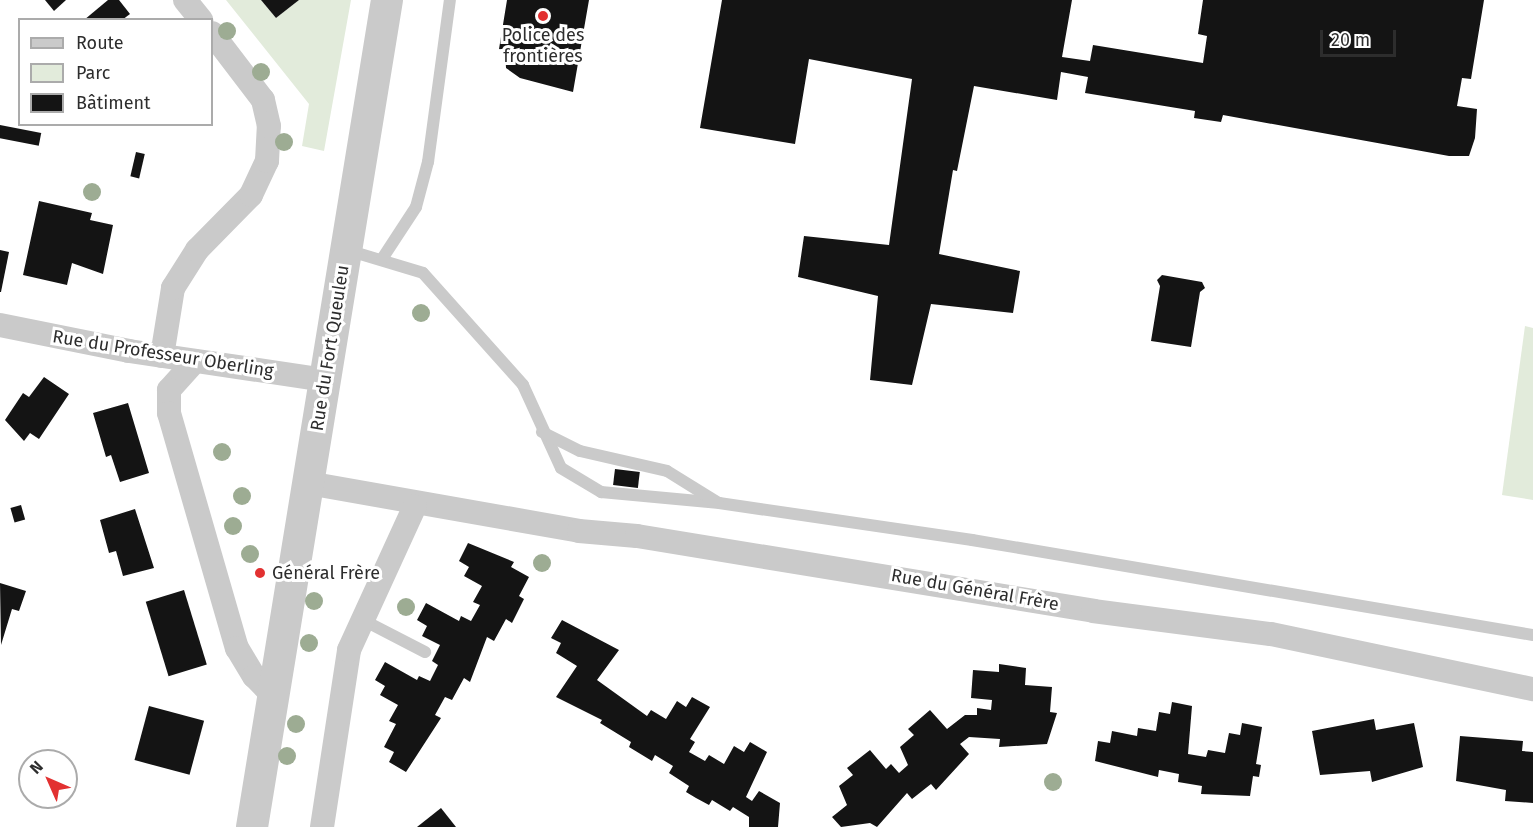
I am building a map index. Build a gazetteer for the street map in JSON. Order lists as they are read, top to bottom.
{
  "streets": {
    "street": ["Rue du Fort Queuleu", "Rue du Professeur Oberling", "Rue du Général Frère"]
  },
  "crossings": [
    ["Rue du Fort Queuleu", "Rue du Professeur Oberling"],
    ["Rue du Fort Queuleu", "Rue du Général Frère"]
  ],
  "places": ["Police des frontières", "Général Frère"],
  "legend": ["Route", "Parc", "Bâtiment"],
  "scale_bar": "20 m",
  "north": "top left"
}
